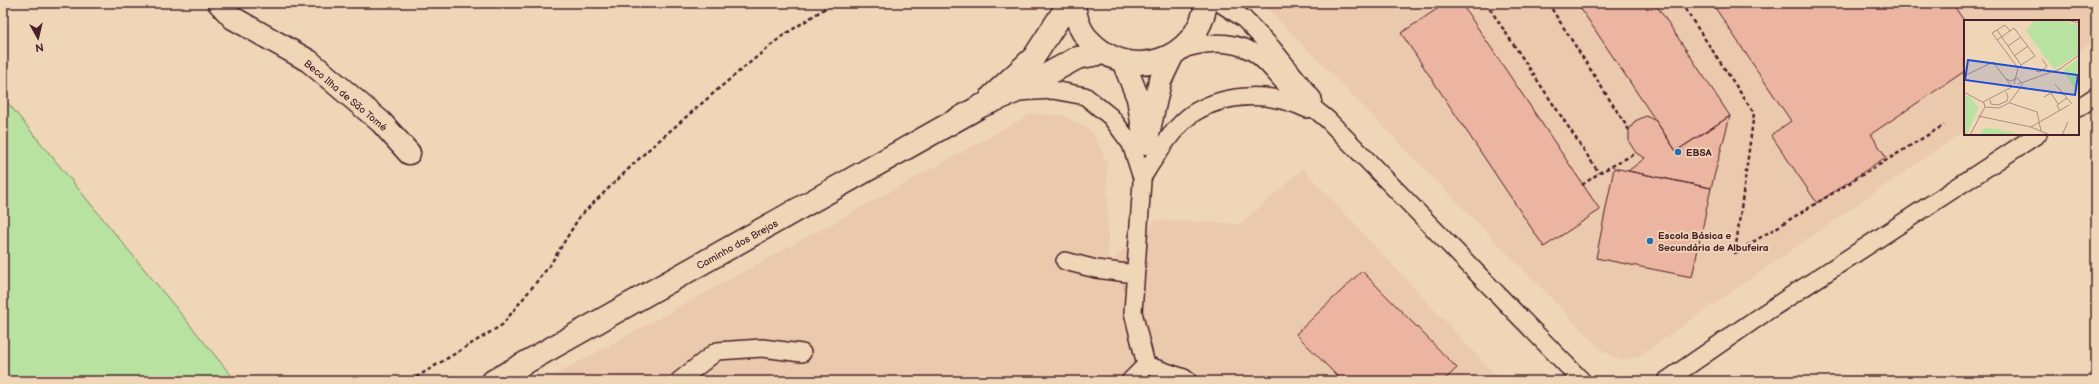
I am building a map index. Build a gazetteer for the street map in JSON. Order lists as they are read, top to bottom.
{
  "streets": {
    "street": ["Beco Ilha de São Tomé", "Caminho dos Brejos"]
  },
  "places": ["EBSA", "Escola Básica e Secundária de Albufeira"],
  "north": "bottom"
}
